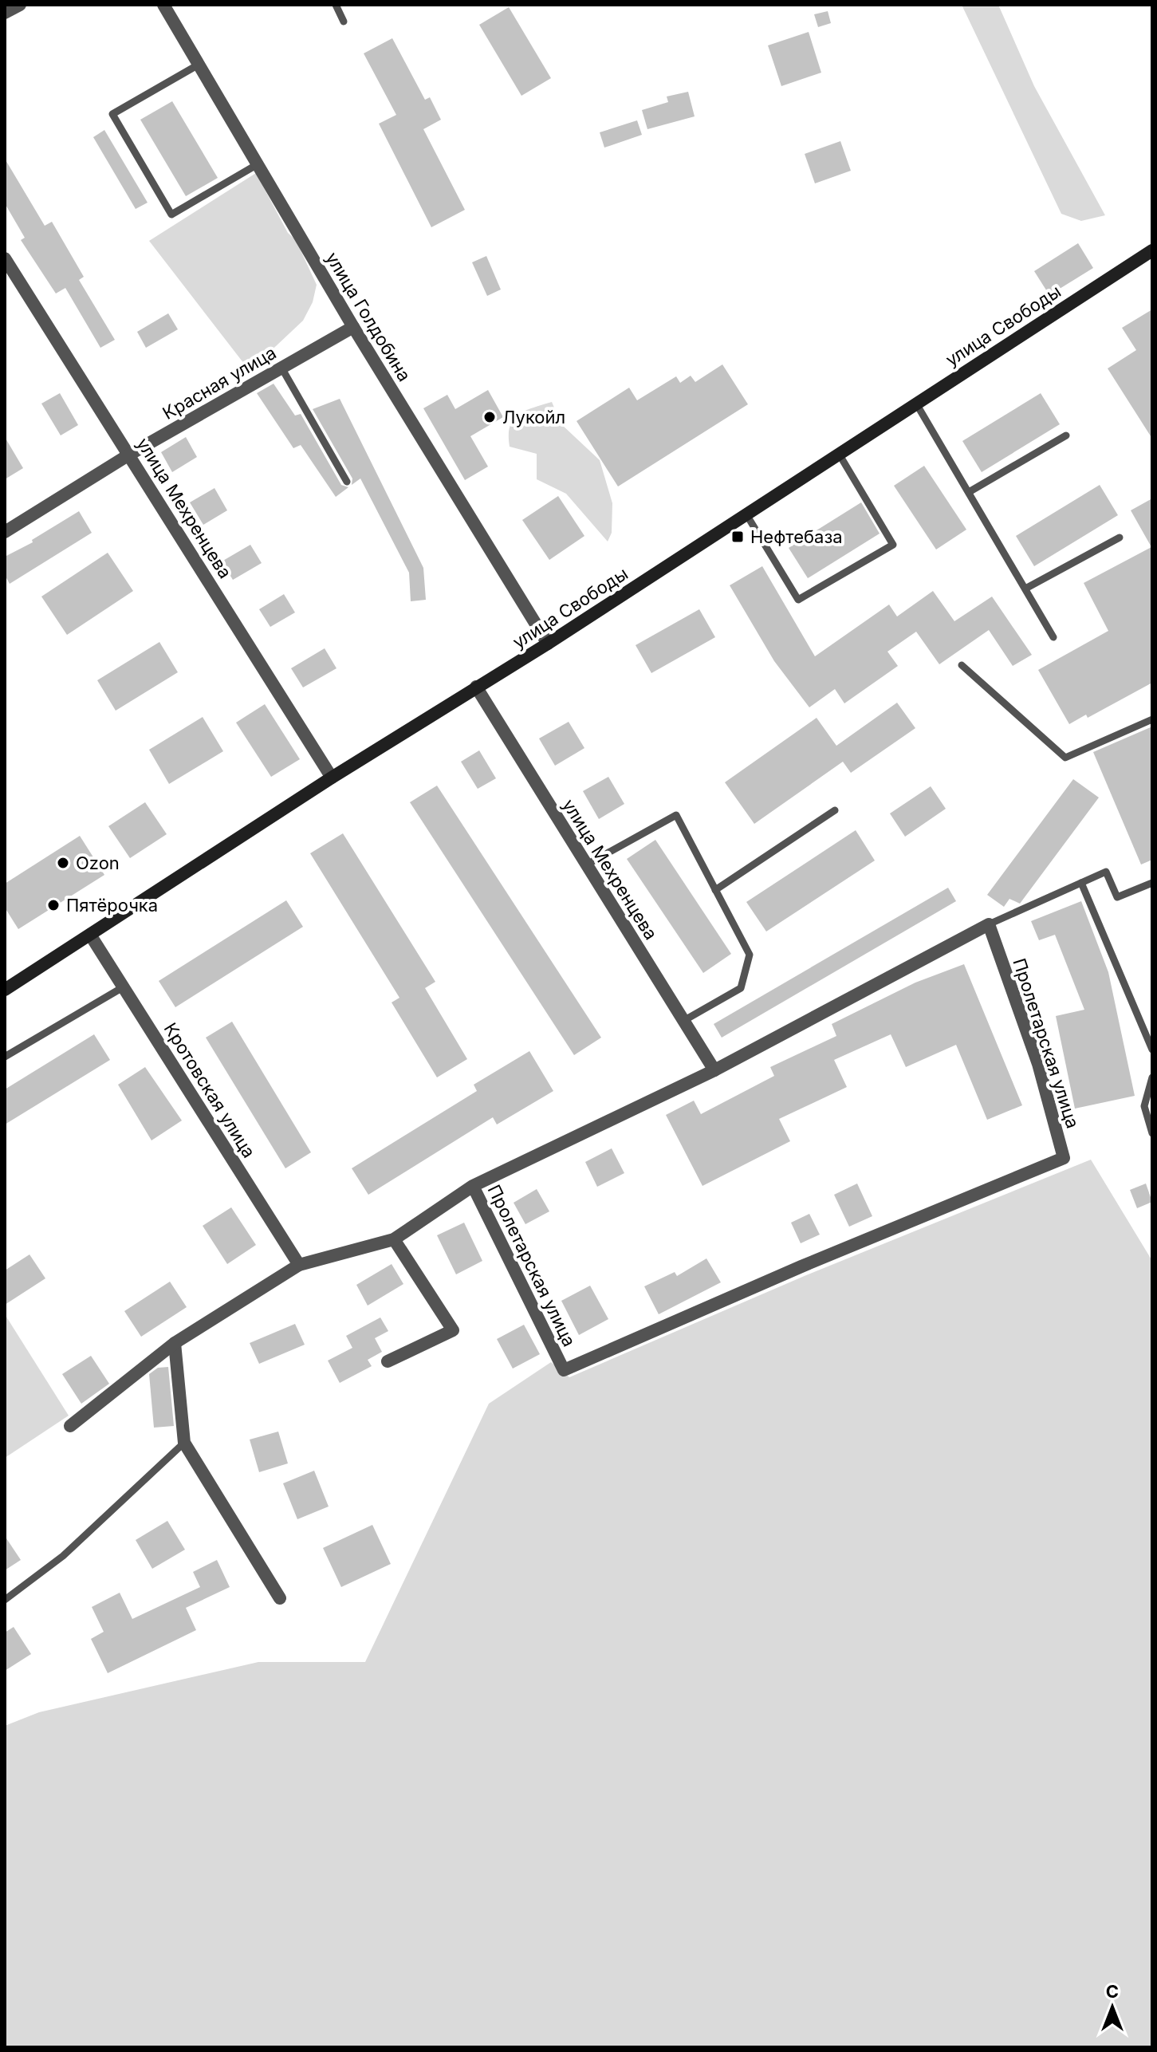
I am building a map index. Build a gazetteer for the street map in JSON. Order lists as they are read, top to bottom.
{
  "streets": {
    "main road": ["улица Свободы"],
    "street": [
      "улица Голдобина",
      "Красная улица",
      "улица Мехренцева",
      "Пролетарская улица",
      "Кротовская улица"
    ]
  },
  "crossings": [
    ["улица Голдобина", "улица Свободы"],
    ["улица Голдобина", "Красная улица"],
    ["улица Свободы", "улица Мехренцева"],
    ["улица Свободы", "Кротовская улица"],
    ["Красная улица", "улица Мехренцева"],
    ["улица Мехренцева", "Пролетарская улица"],
    ["Пролетарская улица", "Кротовская улица"]
  ],
  "places": {
    "other": ["Лукойл", "Ozon", "Пятёрочка"],
    "transit": ["Нефтебаза"]
  },
  "north": "top"
}
